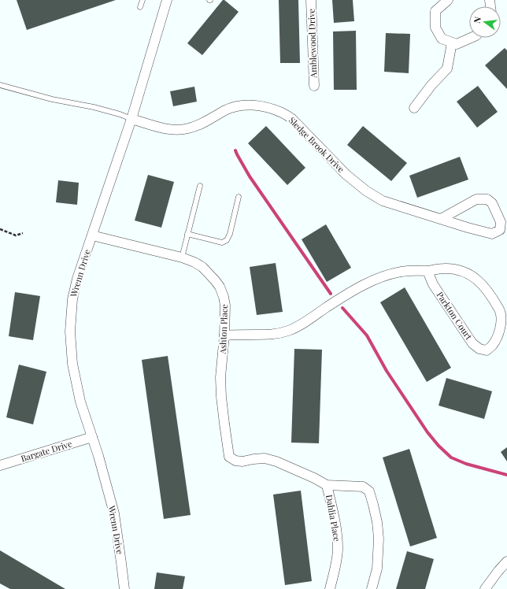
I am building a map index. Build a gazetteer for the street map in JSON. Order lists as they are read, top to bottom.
{
  "streets": {
    "street": [
      "Amblewood Drive",
      "Sledge Brook Drive",
      "Wrenn Drive",
      "Parkton Court",
      "Ashton Place",
      "Bargate Drive",
      "Dahlia Place"
    ]
  },
  "crossings": [
    ["Sledge Brook Drive", "Wrenn Drive"],
    ["Wrenn Drive", "Ashton Place"],
    ["Wrenn Drive", "Bargate Drive"],
    ["Parkton Court", "Ashton Place"],
    ["Ashton Place", "Dahlia Place"]
  ],
  "north": "left"
}
